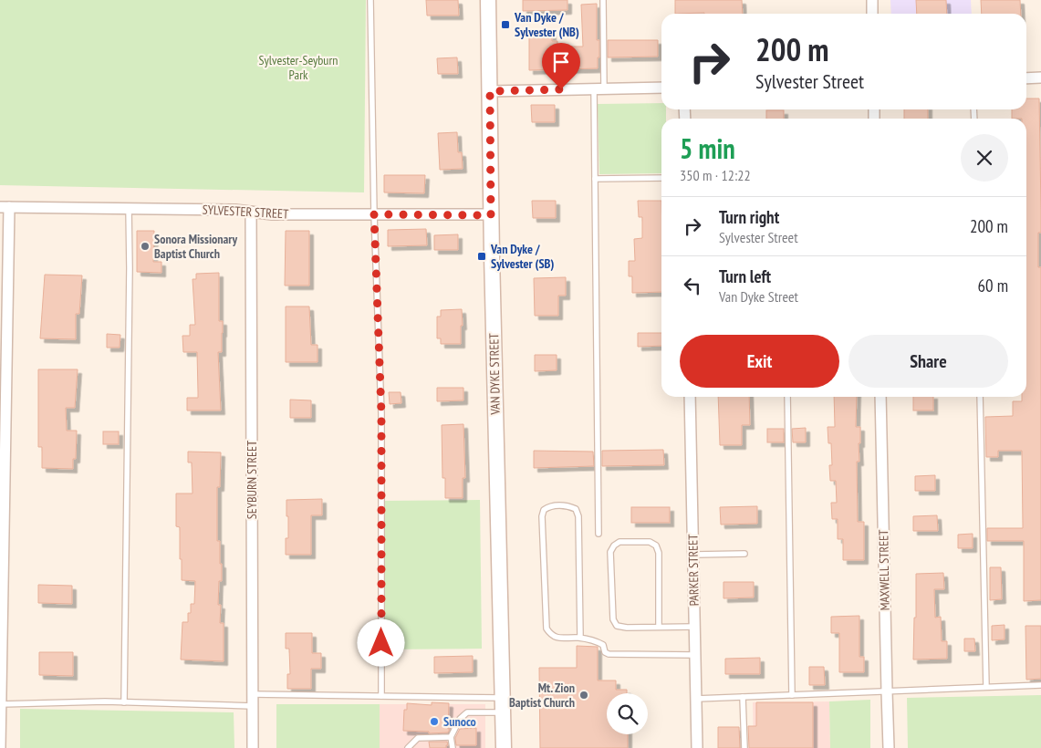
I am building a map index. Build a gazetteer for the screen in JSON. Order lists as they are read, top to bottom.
{
  "streets": {
    "main road": ["VAN DYKE STREET"],
    "street": [
      "SYLVESTER STREET",
      "SEYBURN STREET",
      "PARKER STREET",
      "MAXWELL STREET"
    ]
  },
  "crossings": [
    ["SYLVESTER STREET", "VAN DYKE STREET"],
    ["SYLVESTER STREET", "SEYBURN STREET"]
  ],
  "parks": ["Sylvester-Seyburn Park"],
  "places": {
    "transit": ["Van Dyke / Sylvester (NB)", "Van Dyke / Sylvester (SB)"],
    "other": ["Sonora Missionary Baptist Church", "Mt. Zion Baptist Church", "Sunoco"]
  },
  "page": {
    "turn": ["200 m", "Sylvester Street"],
    "heading": ["5 min", "350 m · 12:22"],
    "list": [
      {
        "name": "Turn right",
        "note": "Sylvester Street",
        "value": "200 m"
      },
      {
        "name": "Turn left",
        "note": "Van Dyke Street",
        "value": "60 m"
      }
    ],
    "buttons": ["Exit", "Share"]
  }
}
